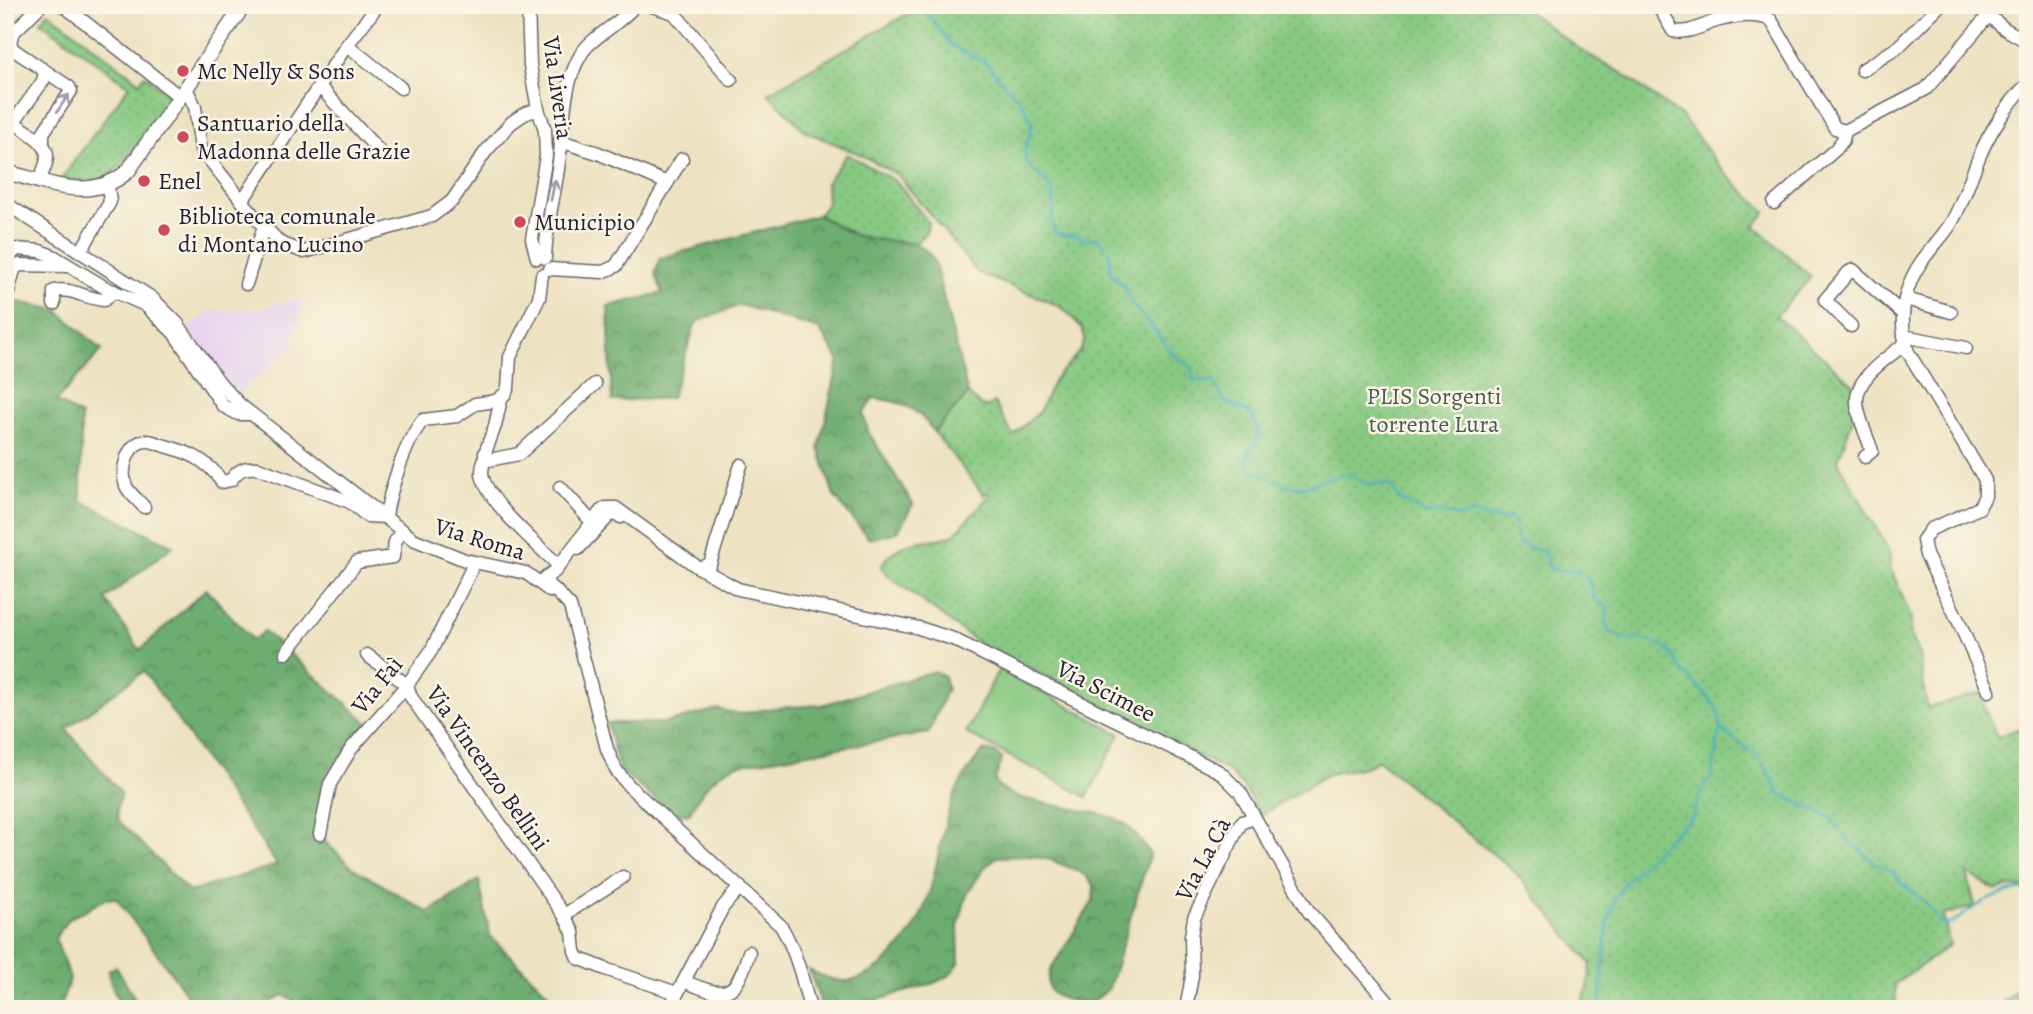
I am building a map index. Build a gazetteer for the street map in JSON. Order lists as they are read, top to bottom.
{
  "streets": {
    "street": [
      "Via Liveria",
      "Via Roma",
      "Via Faì",
      "Via Scimee",
      "Via Vincenzo Bellini",
      "Via La Cà"
    ]
  },
  "crossings": [
    ["Via Roma", "Via Faì"],
    ["Via Faì", "Via Vincenzo Bellini"],
    ["Via Scimee", "Via La Cà"]
  ],
  "parks": ["PLIS Sorgenti torrente Lura"],
  "places": [
    "Mc Nelly & Sons",
    "Santuario della Madonna delle Grazie",
    "Enel",
    "Municipio",
    "Biblioteca comunale di Montano Lucino"
  ]
}
